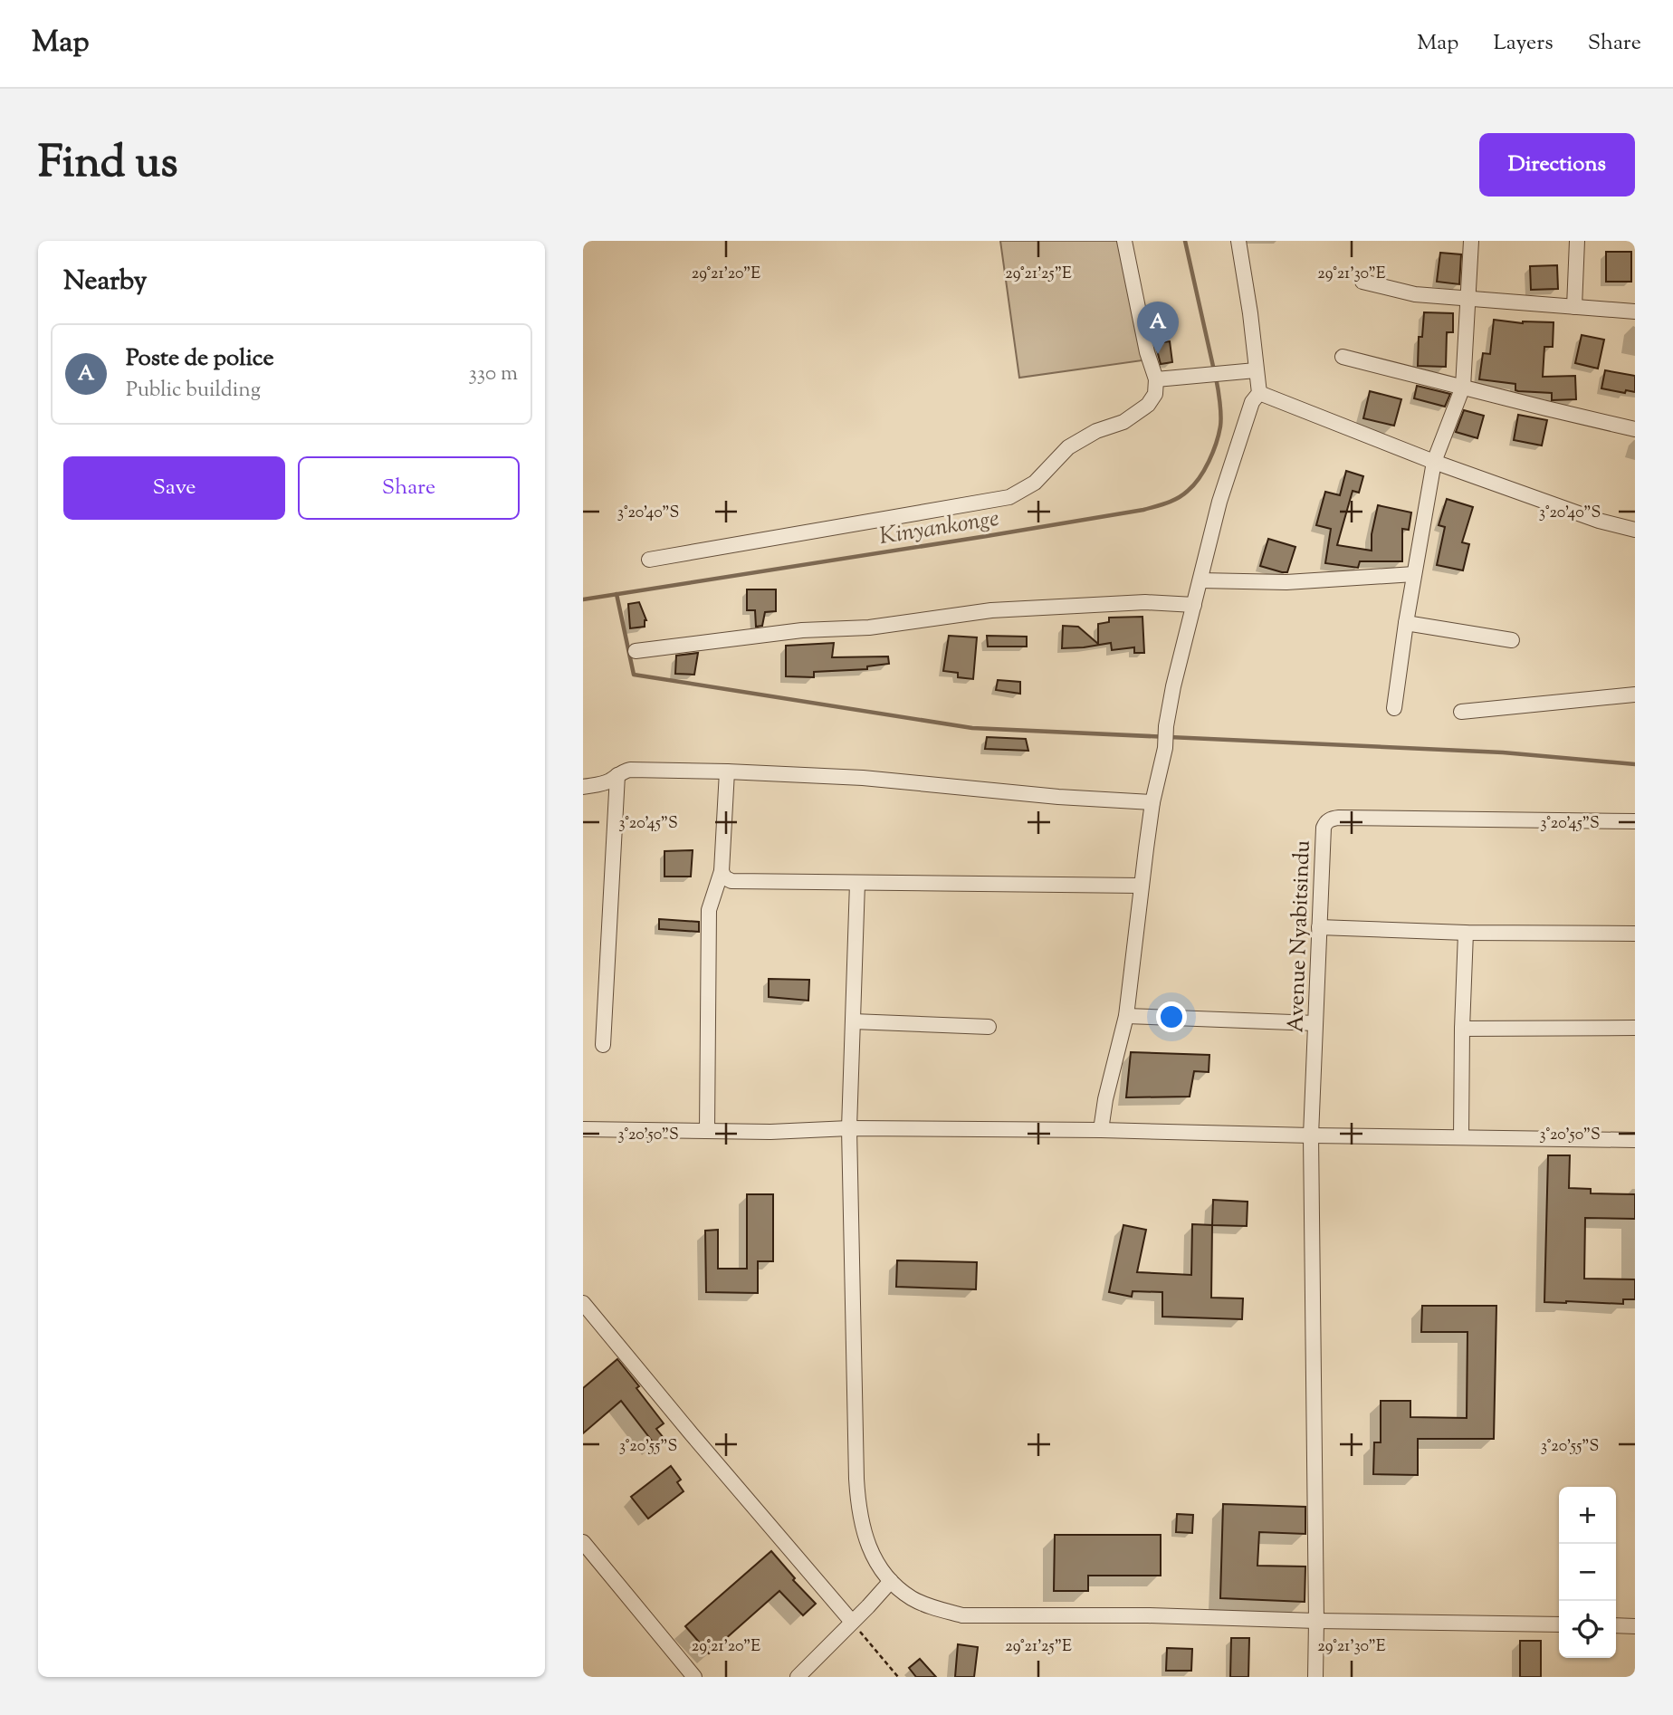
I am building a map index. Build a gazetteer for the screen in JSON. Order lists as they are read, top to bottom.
{
  "streets": {
    "street": ["Avenue Nyabitsindu"]
  },
  "water": ["Kinyankonge"],
  "page": {
    "header": "Map",
    "nav": ["Map", "Layers", "Share"],
    "title": "Find us",
    "buttons": [
      "Directions",
      ["Save", "Share"]
    ],
    "heading": "Nearby",
    "pins": "A",
    "list": [
      {
        "mark": "A",
        "name": "Poste de police",
        "note": "Public building",
        "value": "330 m"
      }
    ],
    "map_buttons": ["+", "−"]
  },
  "coordinates": [
    "29°21'20\"E",
    "29°21'25\"E",
    "29°21'30\"E",
    "3°20'40\"S",
    "3°20'45\"S",
    "3°20'50\"S",
    "3°20'55\"S"
  ]
}
